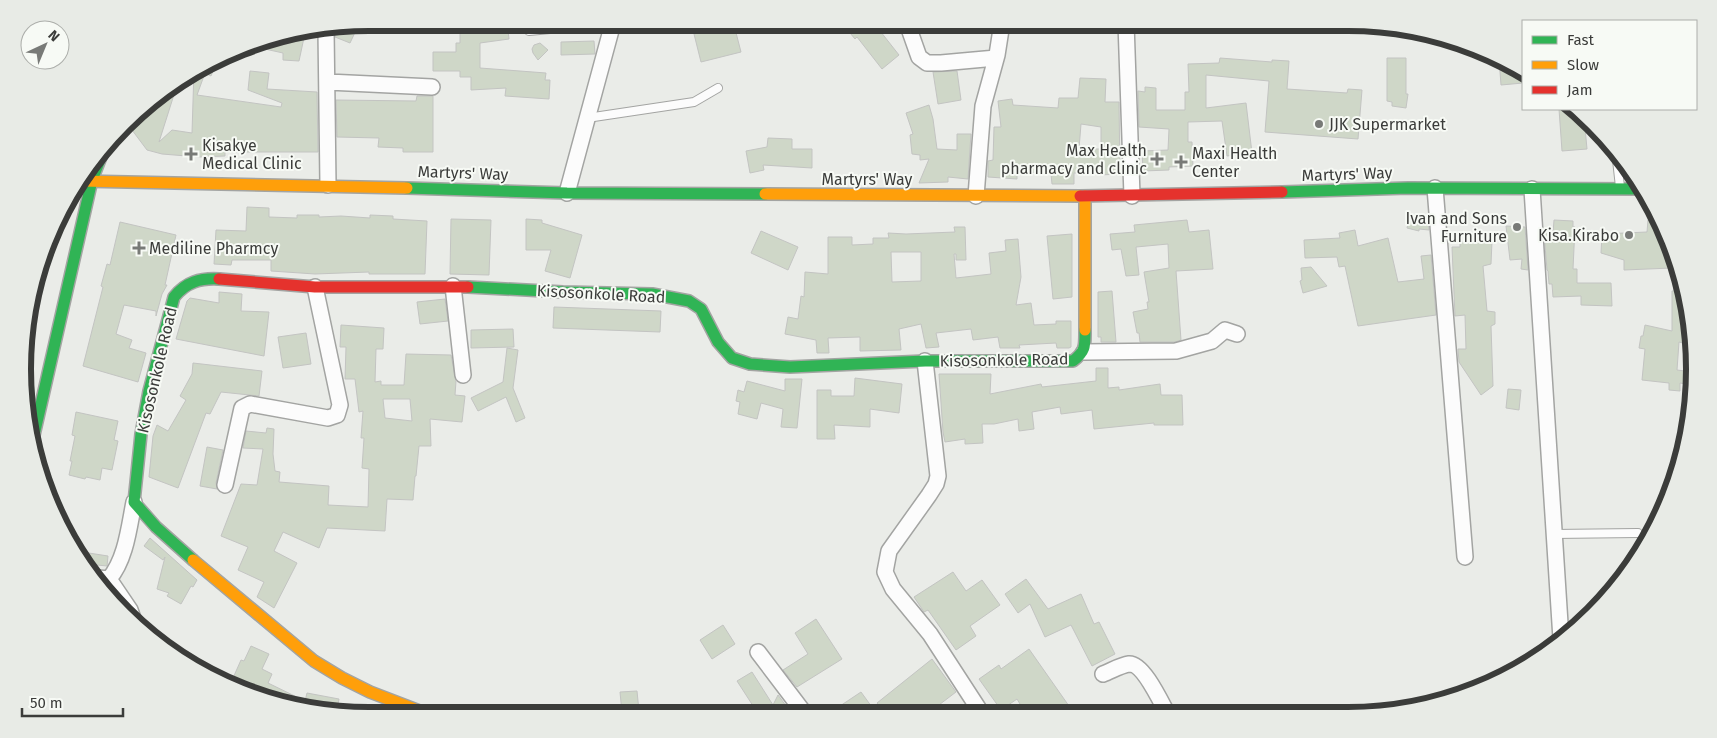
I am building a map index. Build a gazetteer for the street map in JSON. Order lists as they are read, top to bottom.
{
  "streets": {
    "main road": ["Martyrs' Way", "Kisosonkole Road"]
  },
  "crossings": [
    ["Martyrs' Way", "Kisosonkole Road"]
  ],
  "places": {
    "other": ["JJK Supermarket", "Ivan and Sons Furniture", "Kisa.Kirabo"],
    "health": [
      "Kisakye Medical Clinic",
      "Max Health pharmacy and clinic",
      "Maxi Health Center",
      "Mediline Pharmcy"
    ]
  },
  "legend": ["Fast", "Slow", "Jam"],
  "scale_bar": "50 m",
  "north": "top right"
}
